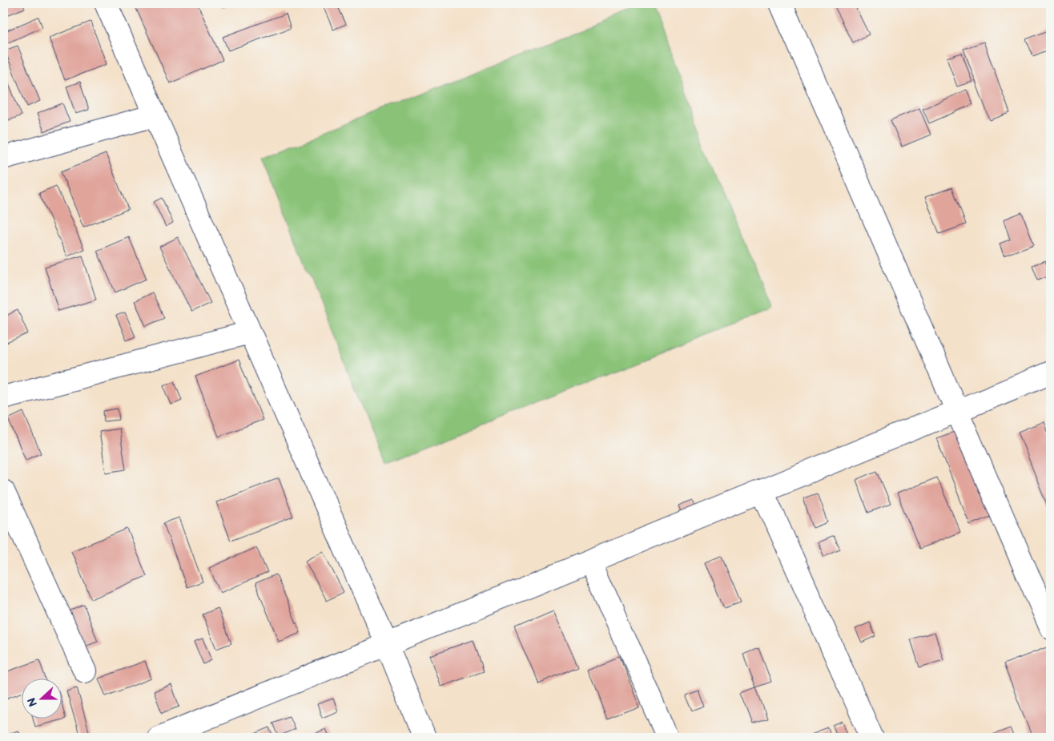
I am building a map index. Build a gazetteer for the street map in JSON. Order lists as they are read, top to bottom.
{
  "north": "left"
}
